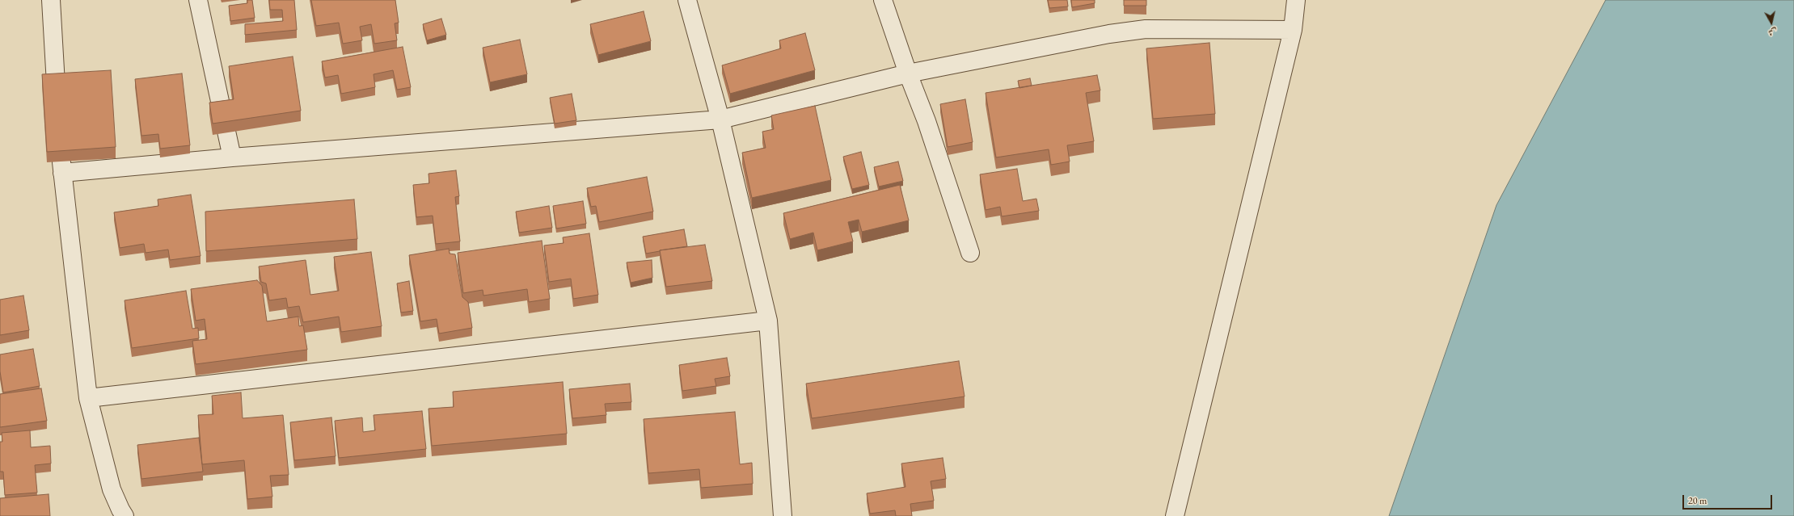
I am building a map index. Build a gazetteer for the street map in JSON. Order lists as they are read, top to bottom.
{
  "scale_bar": "20 m",
  "north": "bottom"
}
